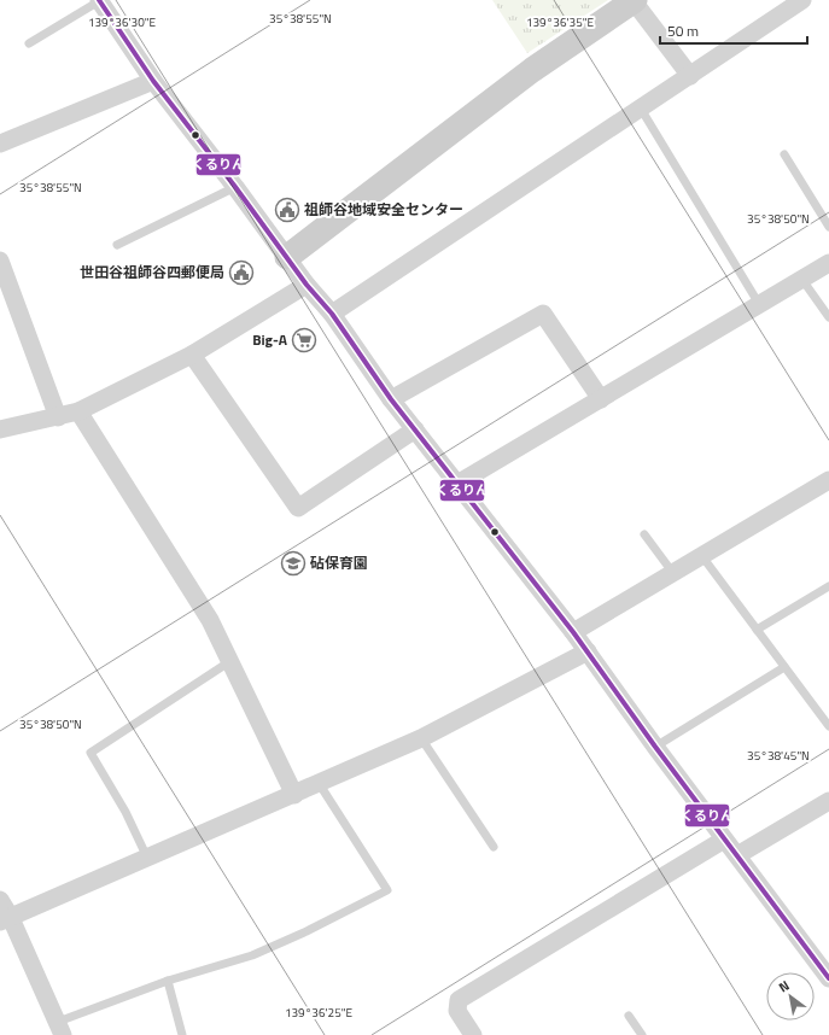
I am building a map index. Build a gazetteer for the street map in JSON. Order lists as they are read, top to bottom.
{
  "places": {
    "public building": ["祖師谷地域安全センター", "世田谷祖師谷四郵便局"],
    "supermarket": ["Big-A"],
    "school or university": ["砧保育園"]
  },
  "lines": ["transit line くるりん"],
  "scale_bar": "50 m",
  "north": "top left",
  "coordinates": [
    "35°38'55\"N",
    "139°36'30\"E",
    "139°36'35\"E",
    "35°38'50\"N",
    "35°38'45\"N",
    "139°36'25\"E"
  ]
}
